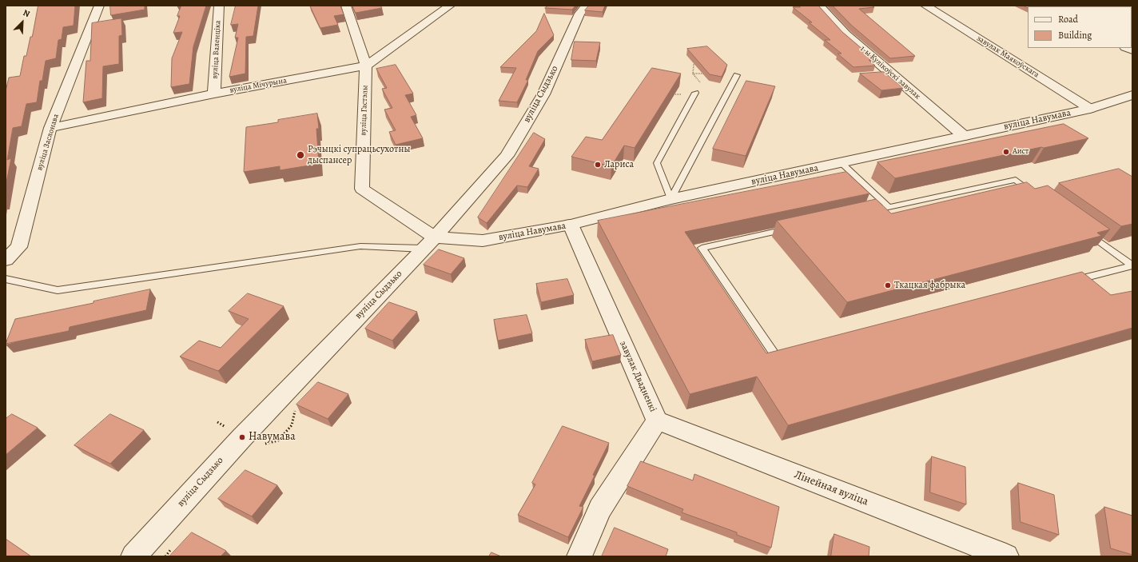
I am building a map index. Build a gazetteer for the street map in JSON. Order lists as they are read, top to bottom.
{
  "streets": {
    "street": [
      "вуліца Валенціка",
      "завулак Маякоўскага",
      "1-ы Кулікоўскі завулак",
      "вуліца Мічурына",
      "вуліца Сыдзько",
      "вуліца Гастэлы",
      "вуліца Навумава",
      "вуліца Заслонава",
      "завулак Двадненкі",
      "Лінейная вуліца"
    ]
  },
  "crossings": [
    ["вуліца Валенціка", "вуліца Мічурына"],
    ["завулак Маякоўскага", "вуліца Навумава"],
    ["1-ы Кулікоўскі завулак", "вуліца Навумава"],
    ["вуліца Мічурына", "вуліца Гастэлы"],
    ["вуліца Мічурына", "вуліца Заслонава"],
    ["вуліца Сыдзько", "вуліца Гастэлы"],
    ["вуліца Сыдзько", "вуліца Навумава"],
    ["вуліца Гастэлы", "вуліца Навумава"],
    ["вуліца Навумава", "завулак Двадненкі"],
    ["завулак Двадненкі", "Лінейная вуліца"]
  ],
  "places": [
    "Аист",
    "Рэчыцкі супрацьсухотны дыспансер",
    "Лариса",
    "Ткацкая фабрыка",
    "Навумава"
  ],
  "legend": ["Road", "Building"],
  "north": "top right"
}
